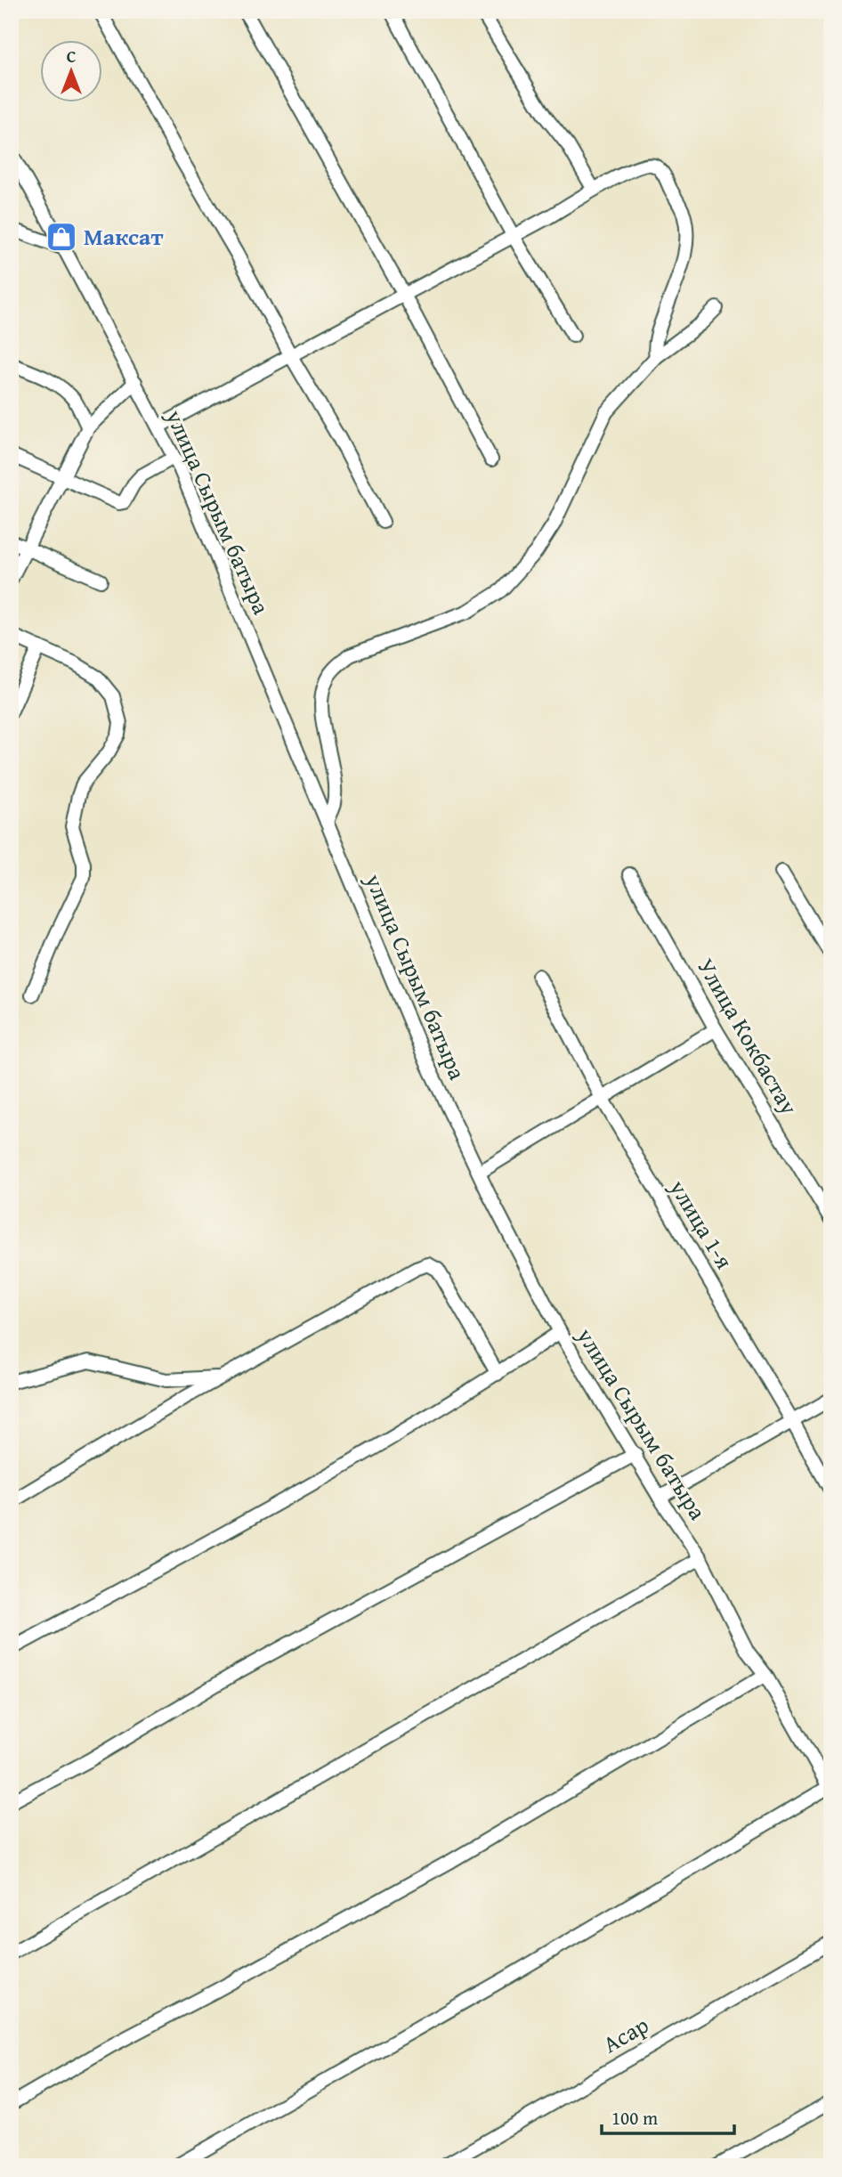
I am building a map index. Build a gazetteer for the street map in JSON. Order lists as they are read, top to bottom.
{
  "streets": {
    "street": [
      "улица Сырым батыра",
      "Улица Кокбастау",
      "улица 1-я",
      "Асар"
    ]
  },
  "places": {
    "shop": ["Максат"]
  },
  "scale_bar": "100 m",
  "north": "top"
}
